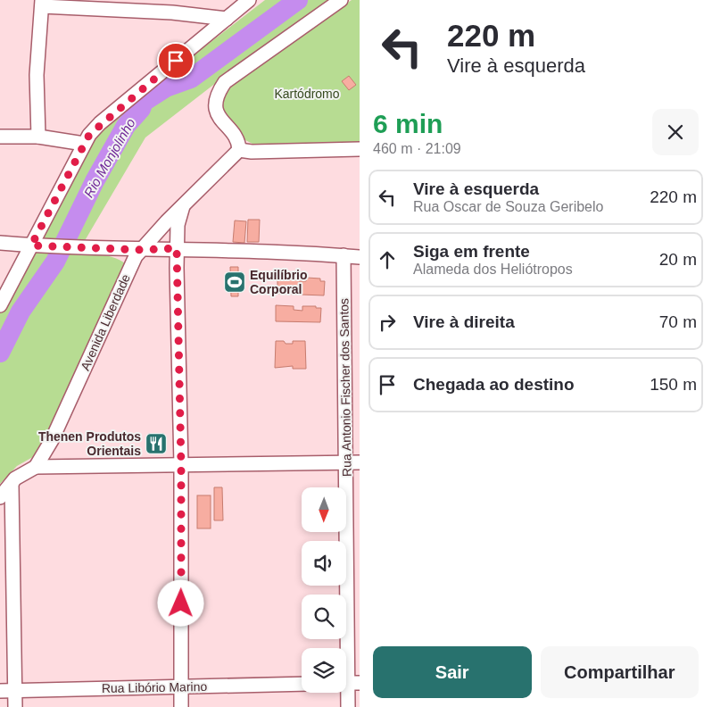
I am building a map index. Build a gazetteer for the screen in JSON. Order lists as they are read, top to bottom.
{
  "streets": {
    "street": ["Avenida Liberdade", "Rua Antonio Fischer dos Santos", "Rua Libório Marino"]
  },
  "water": ["Rio Monjolinho"],
  "parks": ["Kartódromo"],
  "places": {
    "sports": ["Equilíbrio Corporal"],
    "restaurant": ["Thenen Produtos Orientais"]
  },
  "north": "bottom",
  "page": {
    "turn": ["220 m", "Vire à esquerda"],
    "heading": ["6 min", "460 m · 21:09"],
    "list": [
      {
        "name": "Vire à esquerda",
        "note": "Rua Oscar de Souza Geribelo",
        "value": "220 m"
      },
      {
        "name": "Siga em frente",
        "note": "Alameda dos Heliótropos",
        "value": "20 m"
      },
      {
        "name": "Vire à direita",
        "value": "70 m"
      },
      {
        "name": "Chegada ao destino",
        "value": "150 m"
      }
    ],
    "buttons": ["Sair", "Compartilhar"]
  }
}
